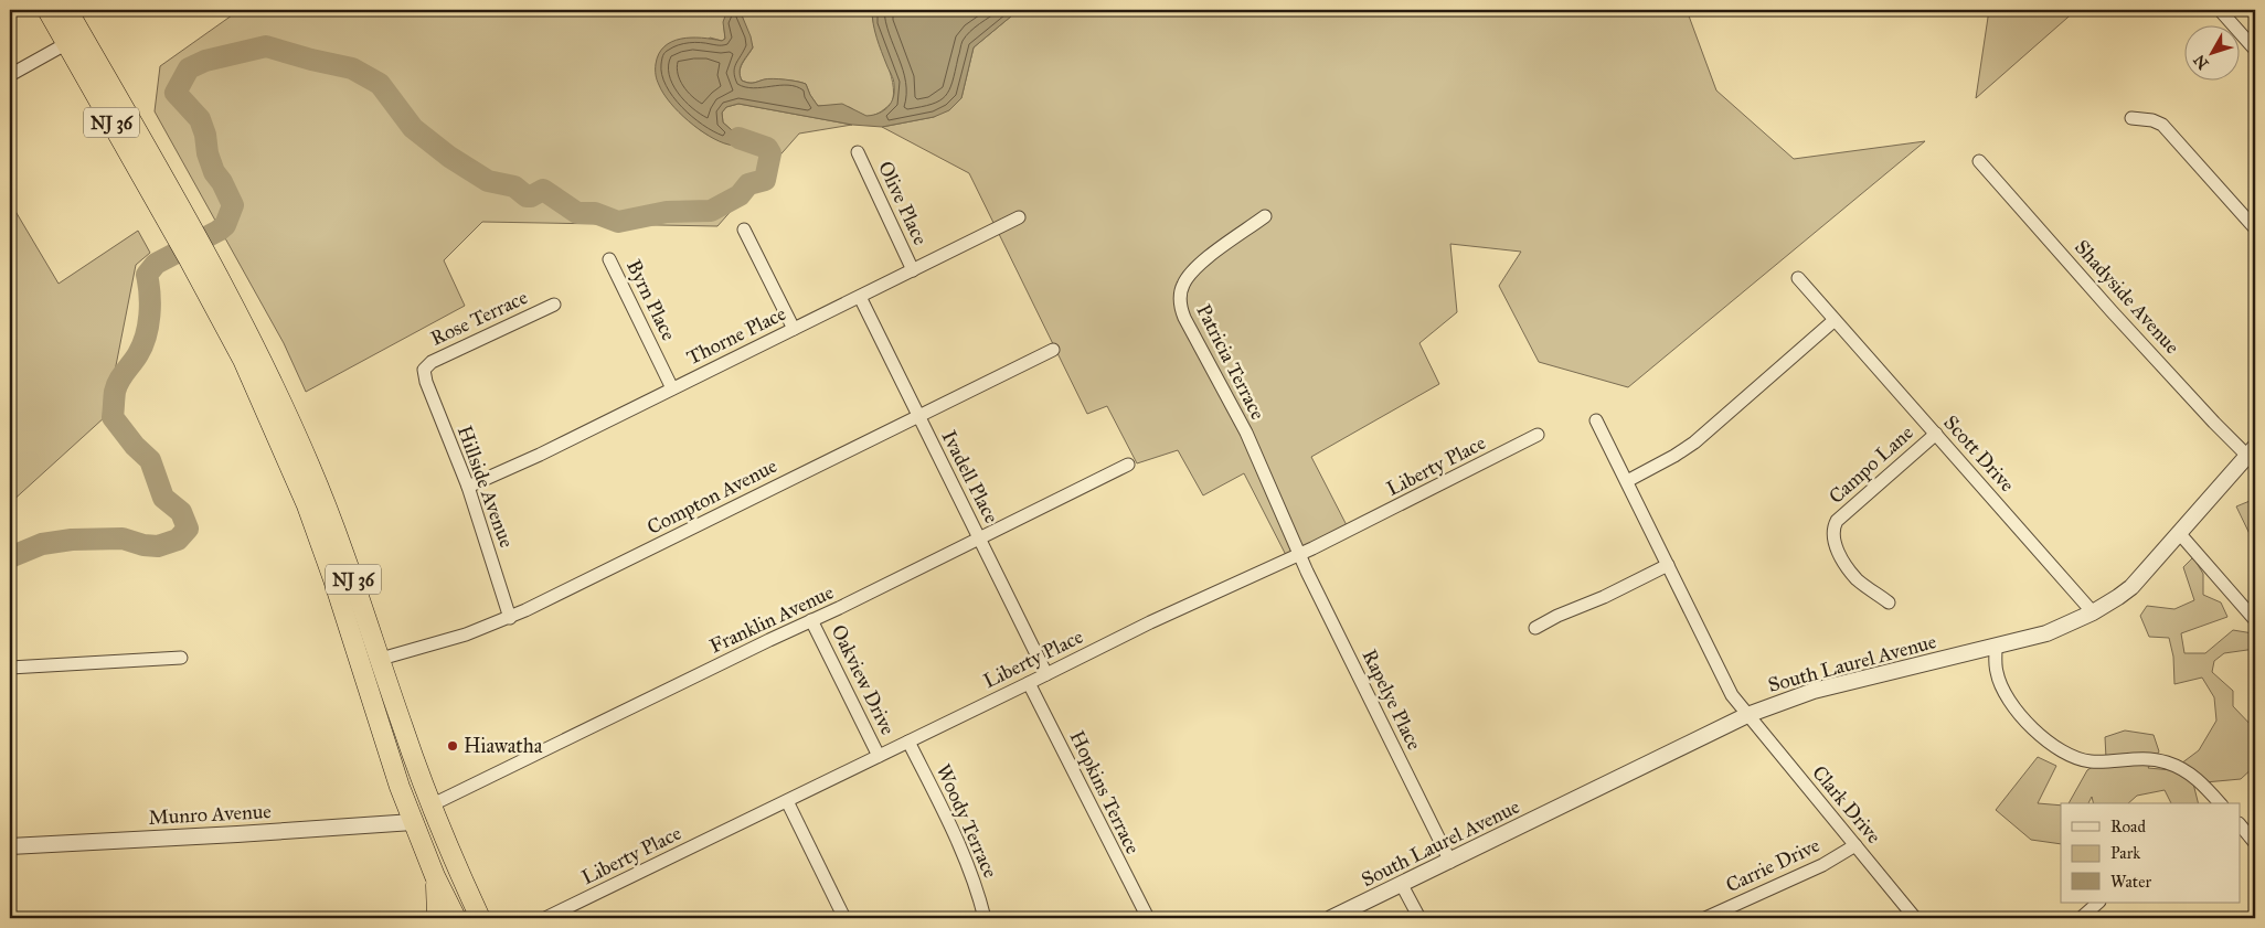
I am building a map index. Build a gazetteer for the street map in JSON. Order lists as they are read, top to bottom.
{
  "streets": {
    "highway": ["NJ 36"],
    "street": [
      "Olive Place",
      "Shadyside Avenue",
      "Byrn Place",
      "Rose Terrace",
      "Thorne Place",
      "Patricia Terrace",
      "Scott Drive",
      "Campo Lane",
      "Liberty Place",
      "Ivadell Place",
      "Hillside Avenue",
      "Compton Avenue",
      "Franklin Avenue",
      "South Laurel Avenue",
      "Oakview Drive",
      "Rapelye Place",
      "Hopkins Terrace",
      "Clark Drive",
      "Munro Avenue",
      "Woody Terrace",
      "Carrie Drive"
    ]
  },
  "crossings": [
    ["NJ 36", "Compton Avenue"],
    ["NJ 36", "Franklin Avenue"],
    ["NJ 36", "Munro Avenue"],
    ["Olive Place", "Thorne Place"],
    ["Shadyside Avenue", "South Laurel Avenue"],
    ["Byrn Place", "Thorne Place"],
    ["Rose Terrace", "Hillside Avenue"],
    ["Thorne Place", "Ivadell Place"],
    ["Thorne Place", "Hillside Avenue"],
    ["Patricia Terrace", "Liberty Place"],
    ["Patricia Terrace", "Rapelye Place"],
    ["Scott Drive", "Campo Lane"],
    ["Scott Drive", "South Laurel Avenue"],
    ["Liberty Place", "Ivadell Place"],
    ["Liberty Place", "Oakview Drive"],
    ["Liberty Place", "Rapelye Place"],
    ["Liberty Place", "Hopkins Terrace"],
    ["Liberty Place", "Woody Terrace"],
    ["Ivadell Place", "Compton Avenue"],
    ["Ivadell Place", "Franklin Avenue"],
    ["Hillside Avenue", "Compton Avenue"],
    ["Franklin Avenue", "Oakview Drive"],
    ["South Laurel Avenue", "Rapelye Place"],
    ["South Laurel Avenue", "Clark Drive"],
    ["Clark Drive", "Carrie Drive"]
  ],
  "places": ["Hiawatha"],
  "legend": ["Road", "Park", "Water"],
  "north": "bottom left"
}
